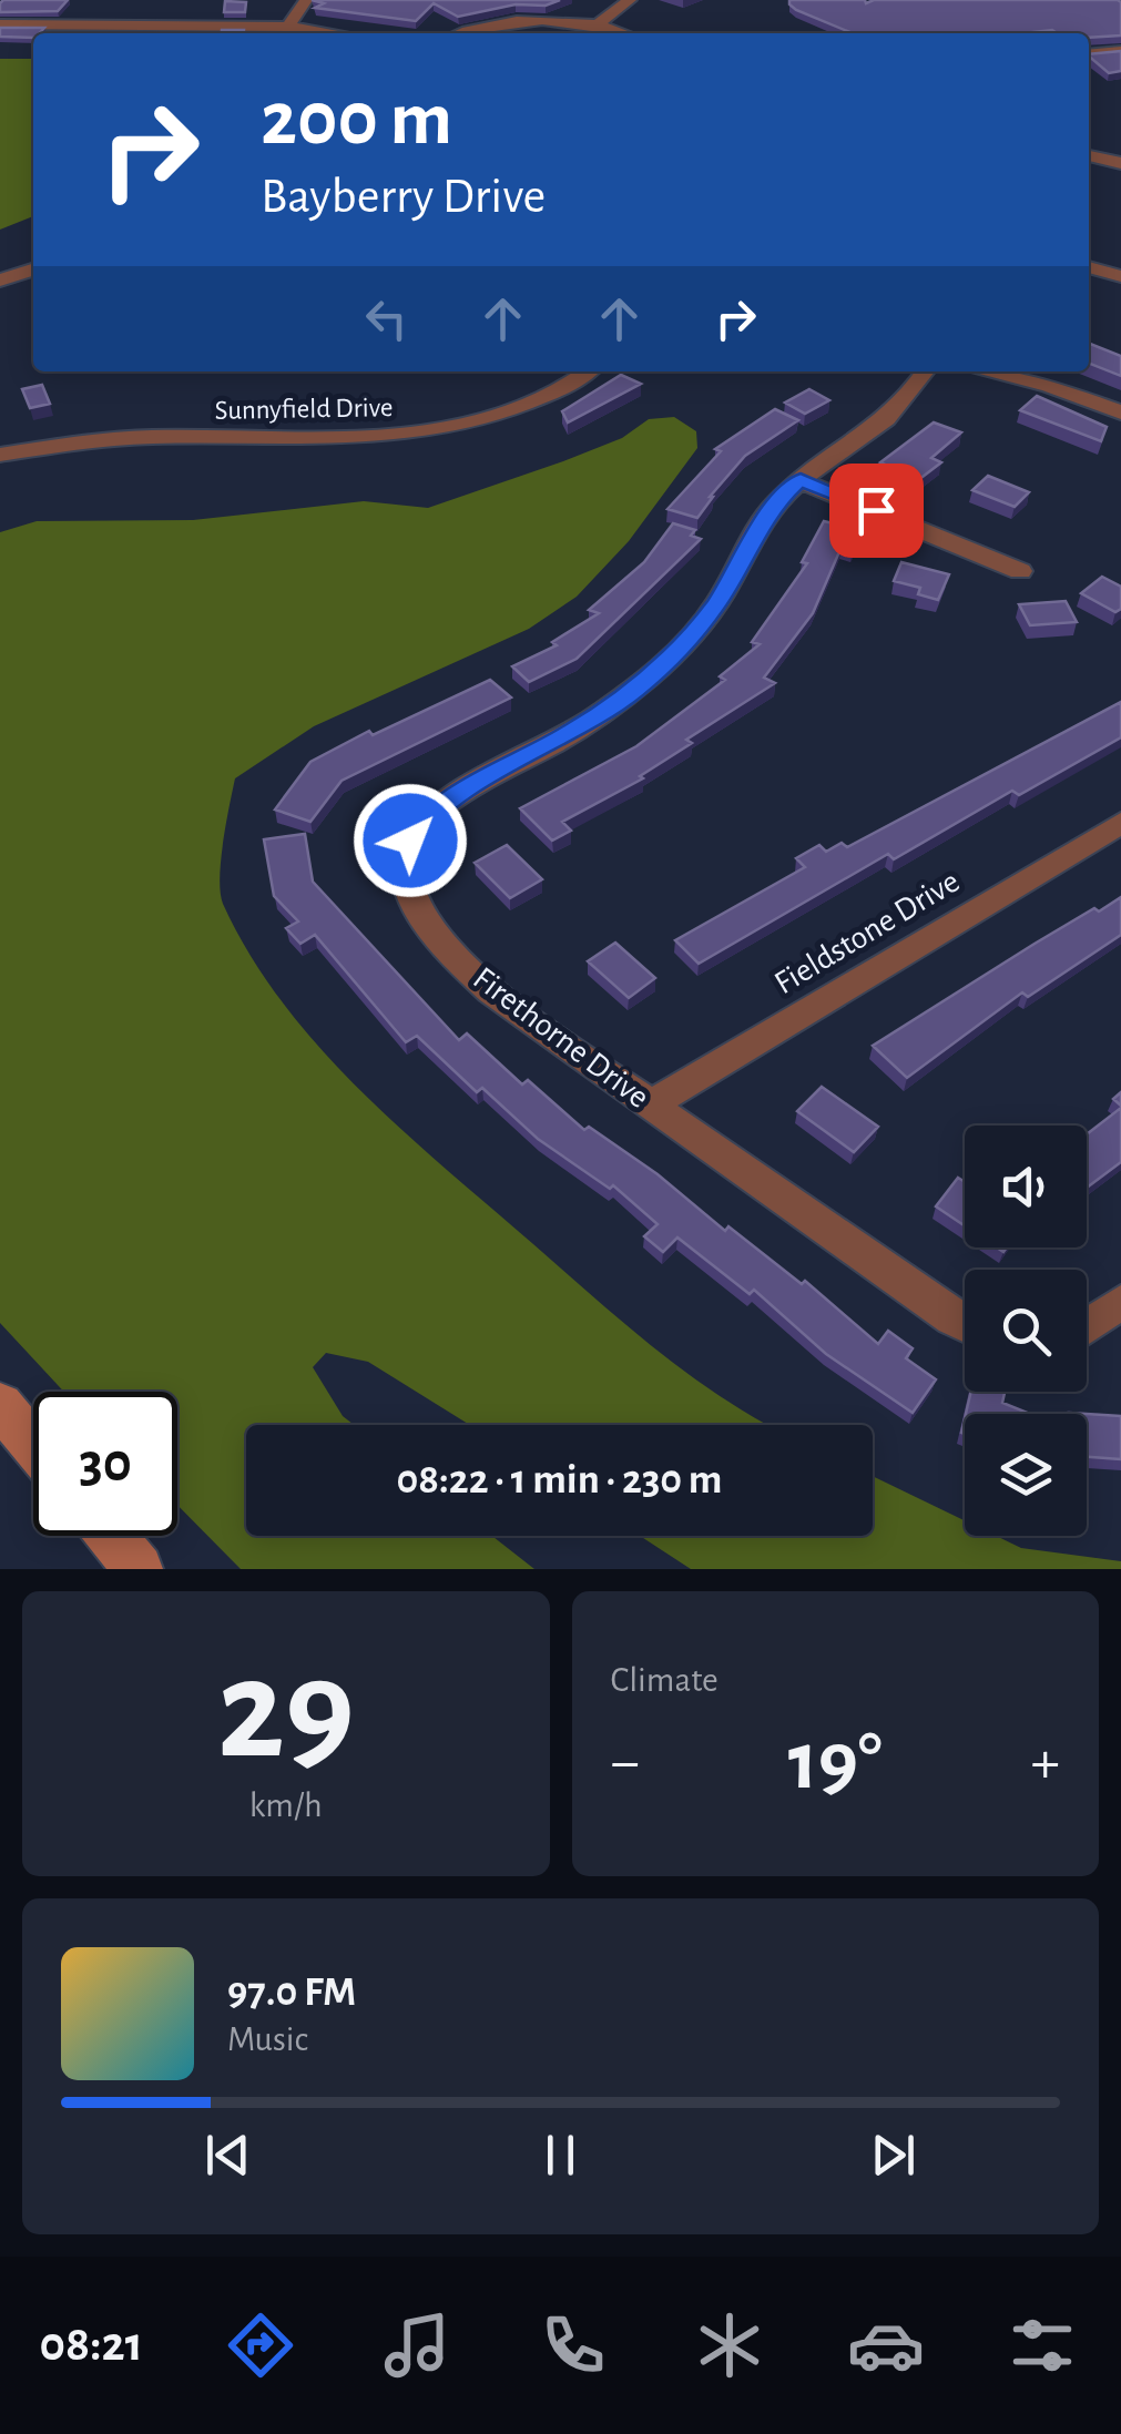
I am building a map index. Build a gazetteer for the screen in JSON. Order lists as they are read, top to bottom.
{
  "streets": {
    "street": ["Sunnyfield Drive", "Fieldstone Drive", "Firethorne Drive"]
  },
  "crossings": [
    ["Fieldstone Drive", "Firethorne Drive"]
  ],
  "page": {
    "turn": ["200 m", "Bayberry Drive"],
    "limit": "30",
    "trip": "08:22 · 1 min · 230 m",
    "tile": [
      ["29", "km/h"],
      "Climate"
    ],
    "heat": ["−", "19°", "+"],
    "song": ["97.0 FM", "Music"],
    "tabs": "08:21"
  }
}
